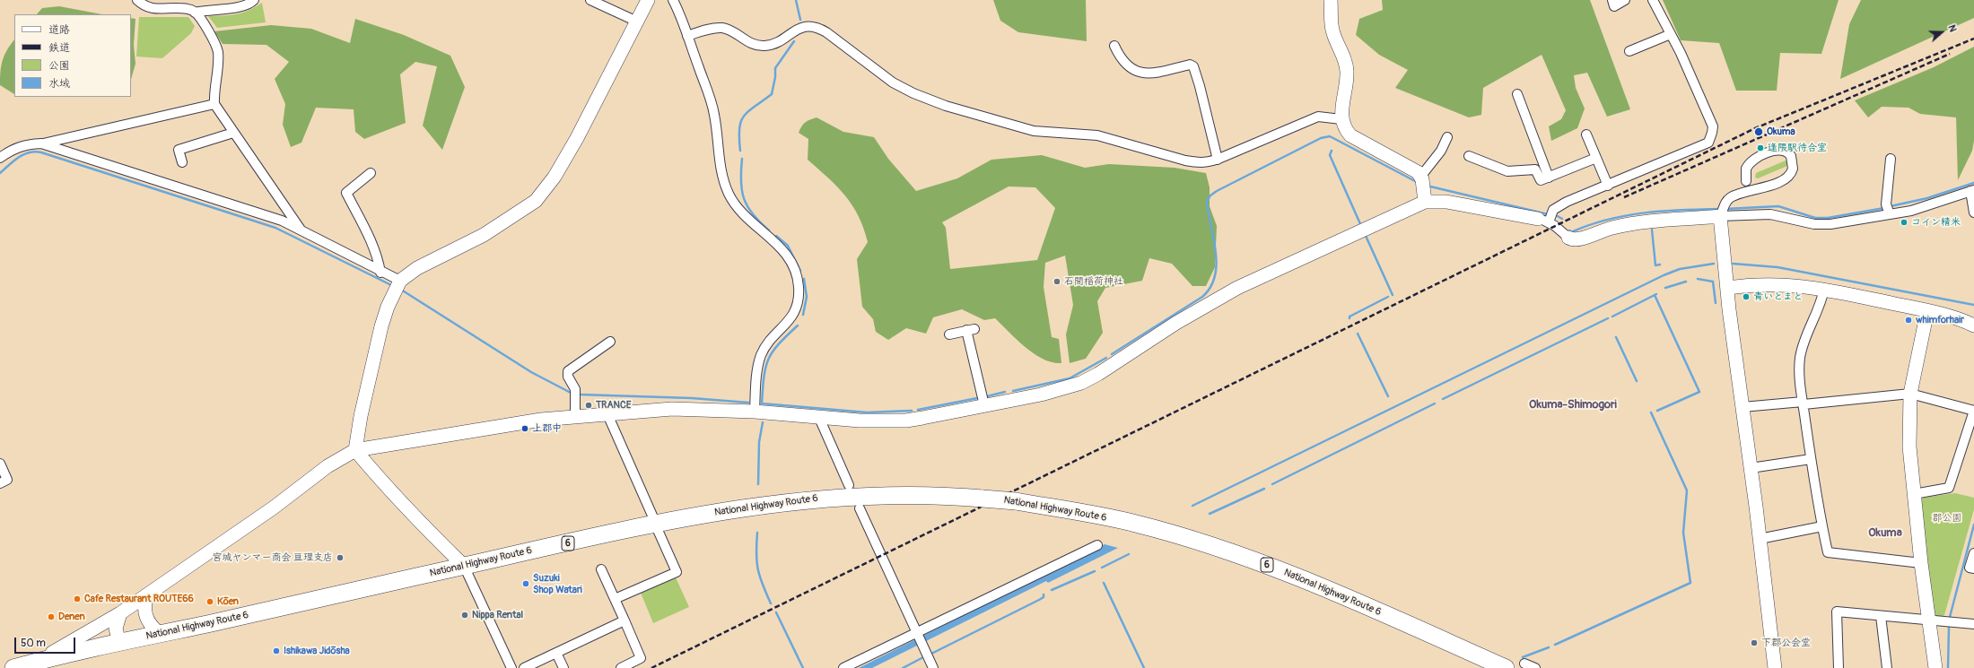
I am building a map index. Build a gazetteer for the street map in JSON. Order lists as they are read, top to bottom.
{
  "streets": {
    "highway": ["National Highway Route 6", "6"]
  },
  "districts": ["Okuma-Shimogori", "Okuma"],
  "parks": ["郡公園"],
  "places": [
    "Okuma",
    "逢隈駅待合室",
    "コイン精米",
    "石間稲荷神社",
    "青いとまと",
    "whimforhair",
    "TRANCE",
    "上郡中",
    "宮城ヤンマー商会 亘理支店",
    "Suzuki Shop Watari",
    "Cafe Restaurant ROUTE66",
    "Kōen",
    "Nippa Rental",
    "Denen",
    "下郡公会堂",
    "Ishikawa Jidōsha"
  ],
  "legend": [
    "道路",
    "鉄道",
    "公園",
    "水域"
  ],
  "scale_bar": "50 m",
  "north": "right"
}
